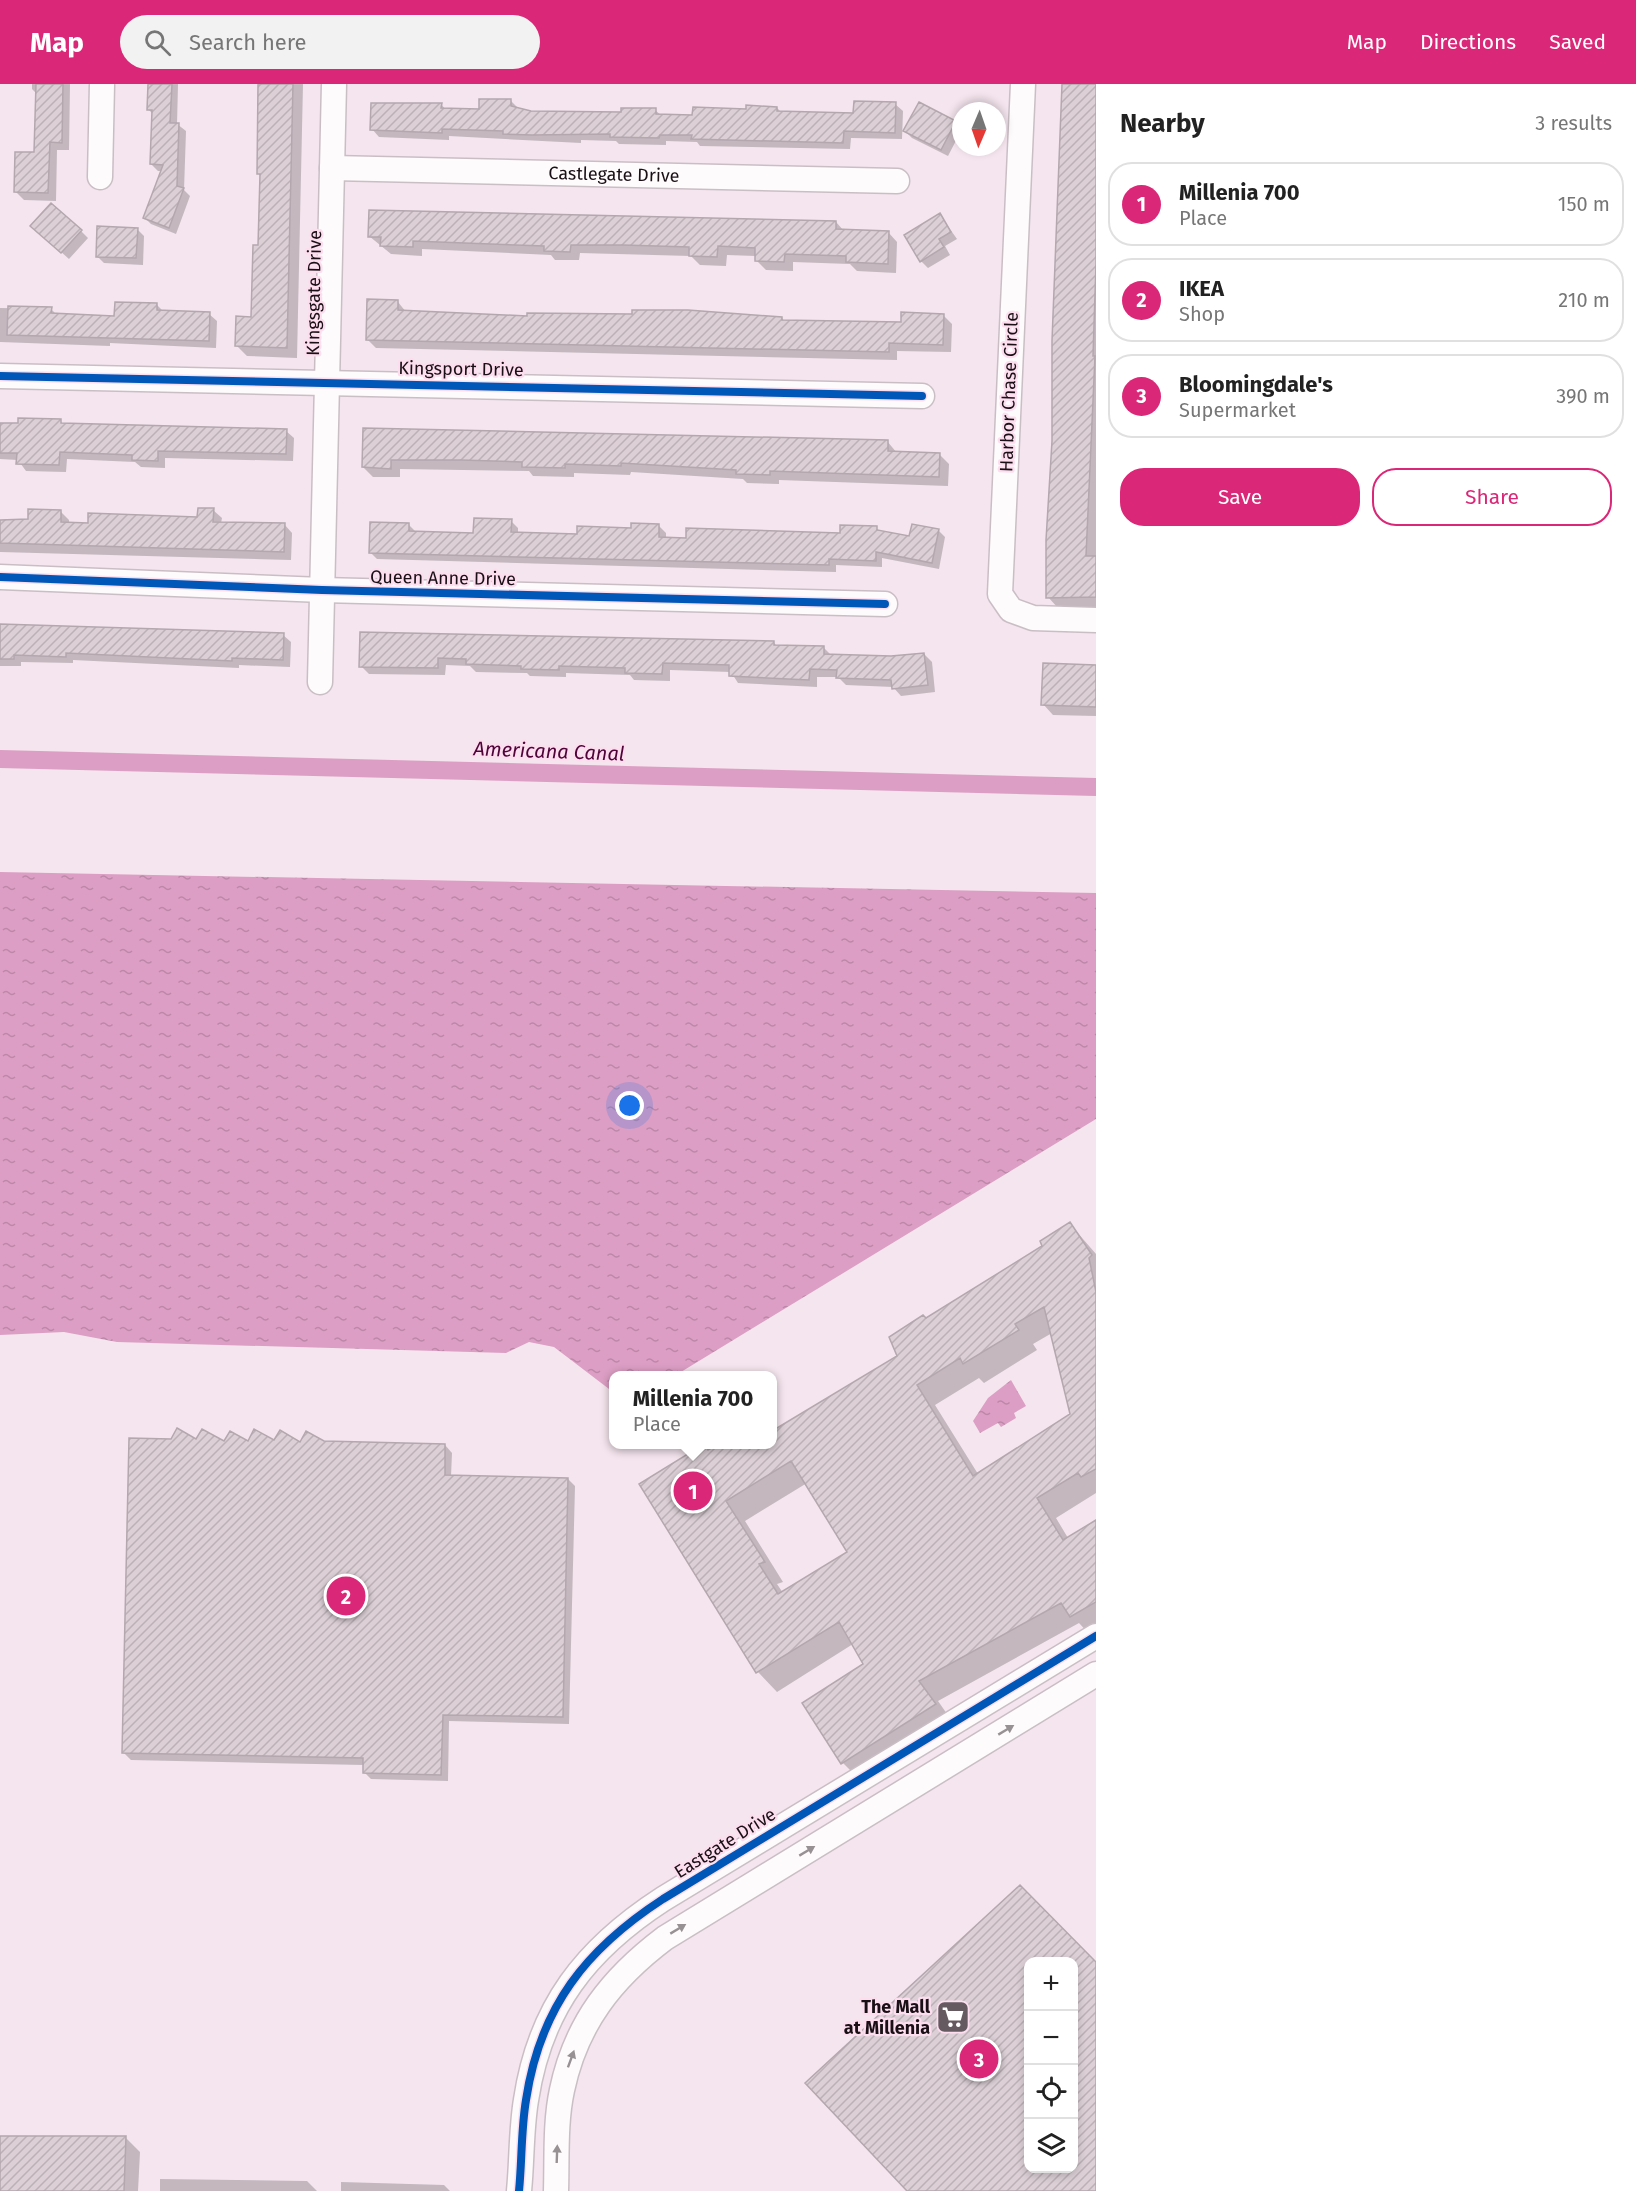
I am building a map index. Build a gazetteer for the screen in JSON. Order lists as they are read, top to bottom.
{
  "streets": {
    "street": [
      "Castlegate Drive",
      "Kingsgate Drive",
      "Kingsport Drive",
      "Harbor Chase Circle",
      "Queen Anne Drive",
      "Eastgate Drive"
    ]
  },
  "crossings": [
    ["Castlegate Drive", "Kingsgate Drive"],
    ["Kingsgate Drive", "Kingsport Drive"],
    ["Kingsgate Drive", "Queen Anne Drive"]
  ],
  "water": ["Americana Canal"],
  "places": {
    "supermarket": ["The Mall at Millenia"]
  },
  "north": "bottom",
  "page": {
    "header": "Map",
    "search": "Search here",
    "nav": ["Map", "Directions", "Saved"],
    "heading": ["Nearby", "3 results"],
    "list": [
      {
        "mark": "1",
        "name": "Millenia 700",
        "note": "Place",
        "value": "150 m"
      },
      {
        "mark": "2",
        "name": "IKEA",
        "note": "Shop",
        "value": "210 m"
      },
      {
        "mark": "3",
        "name": "Bloomingdale's",
        "note": "Supermarket",
        "value": "390 m"
      }
    ],
    "buttons": ["Save", "Share"],
    "popup": ["Millenia 700", "Place"],
    "pins": ["1", "2", "3"],
    "map_buttons": ["+", "−"]
  }
}
